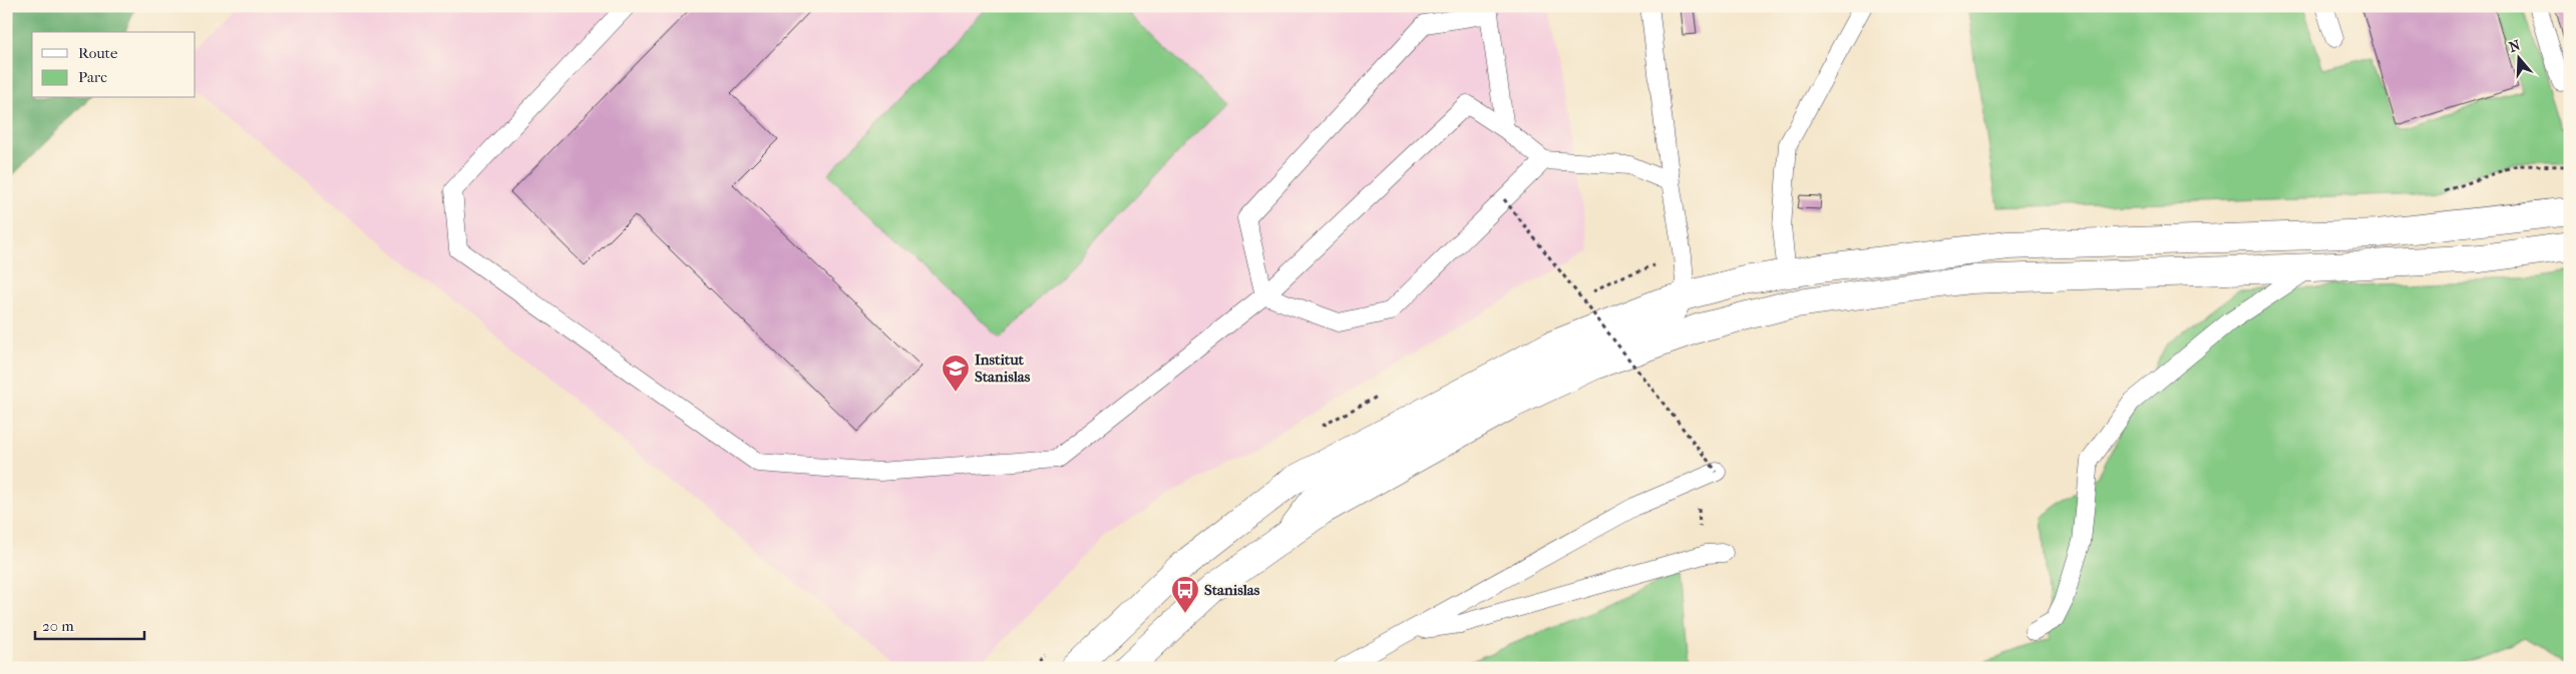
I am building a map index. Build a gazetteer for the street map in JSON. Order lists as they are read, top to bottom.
{
  "places": {
    "school or university": ["Institut Stanislas"],
    "bus stop": ["Stanislas"]
  },
  "legend": ["Route", "Parc"],
  "scale_bar": "20 m",
  "north": "top"
}
